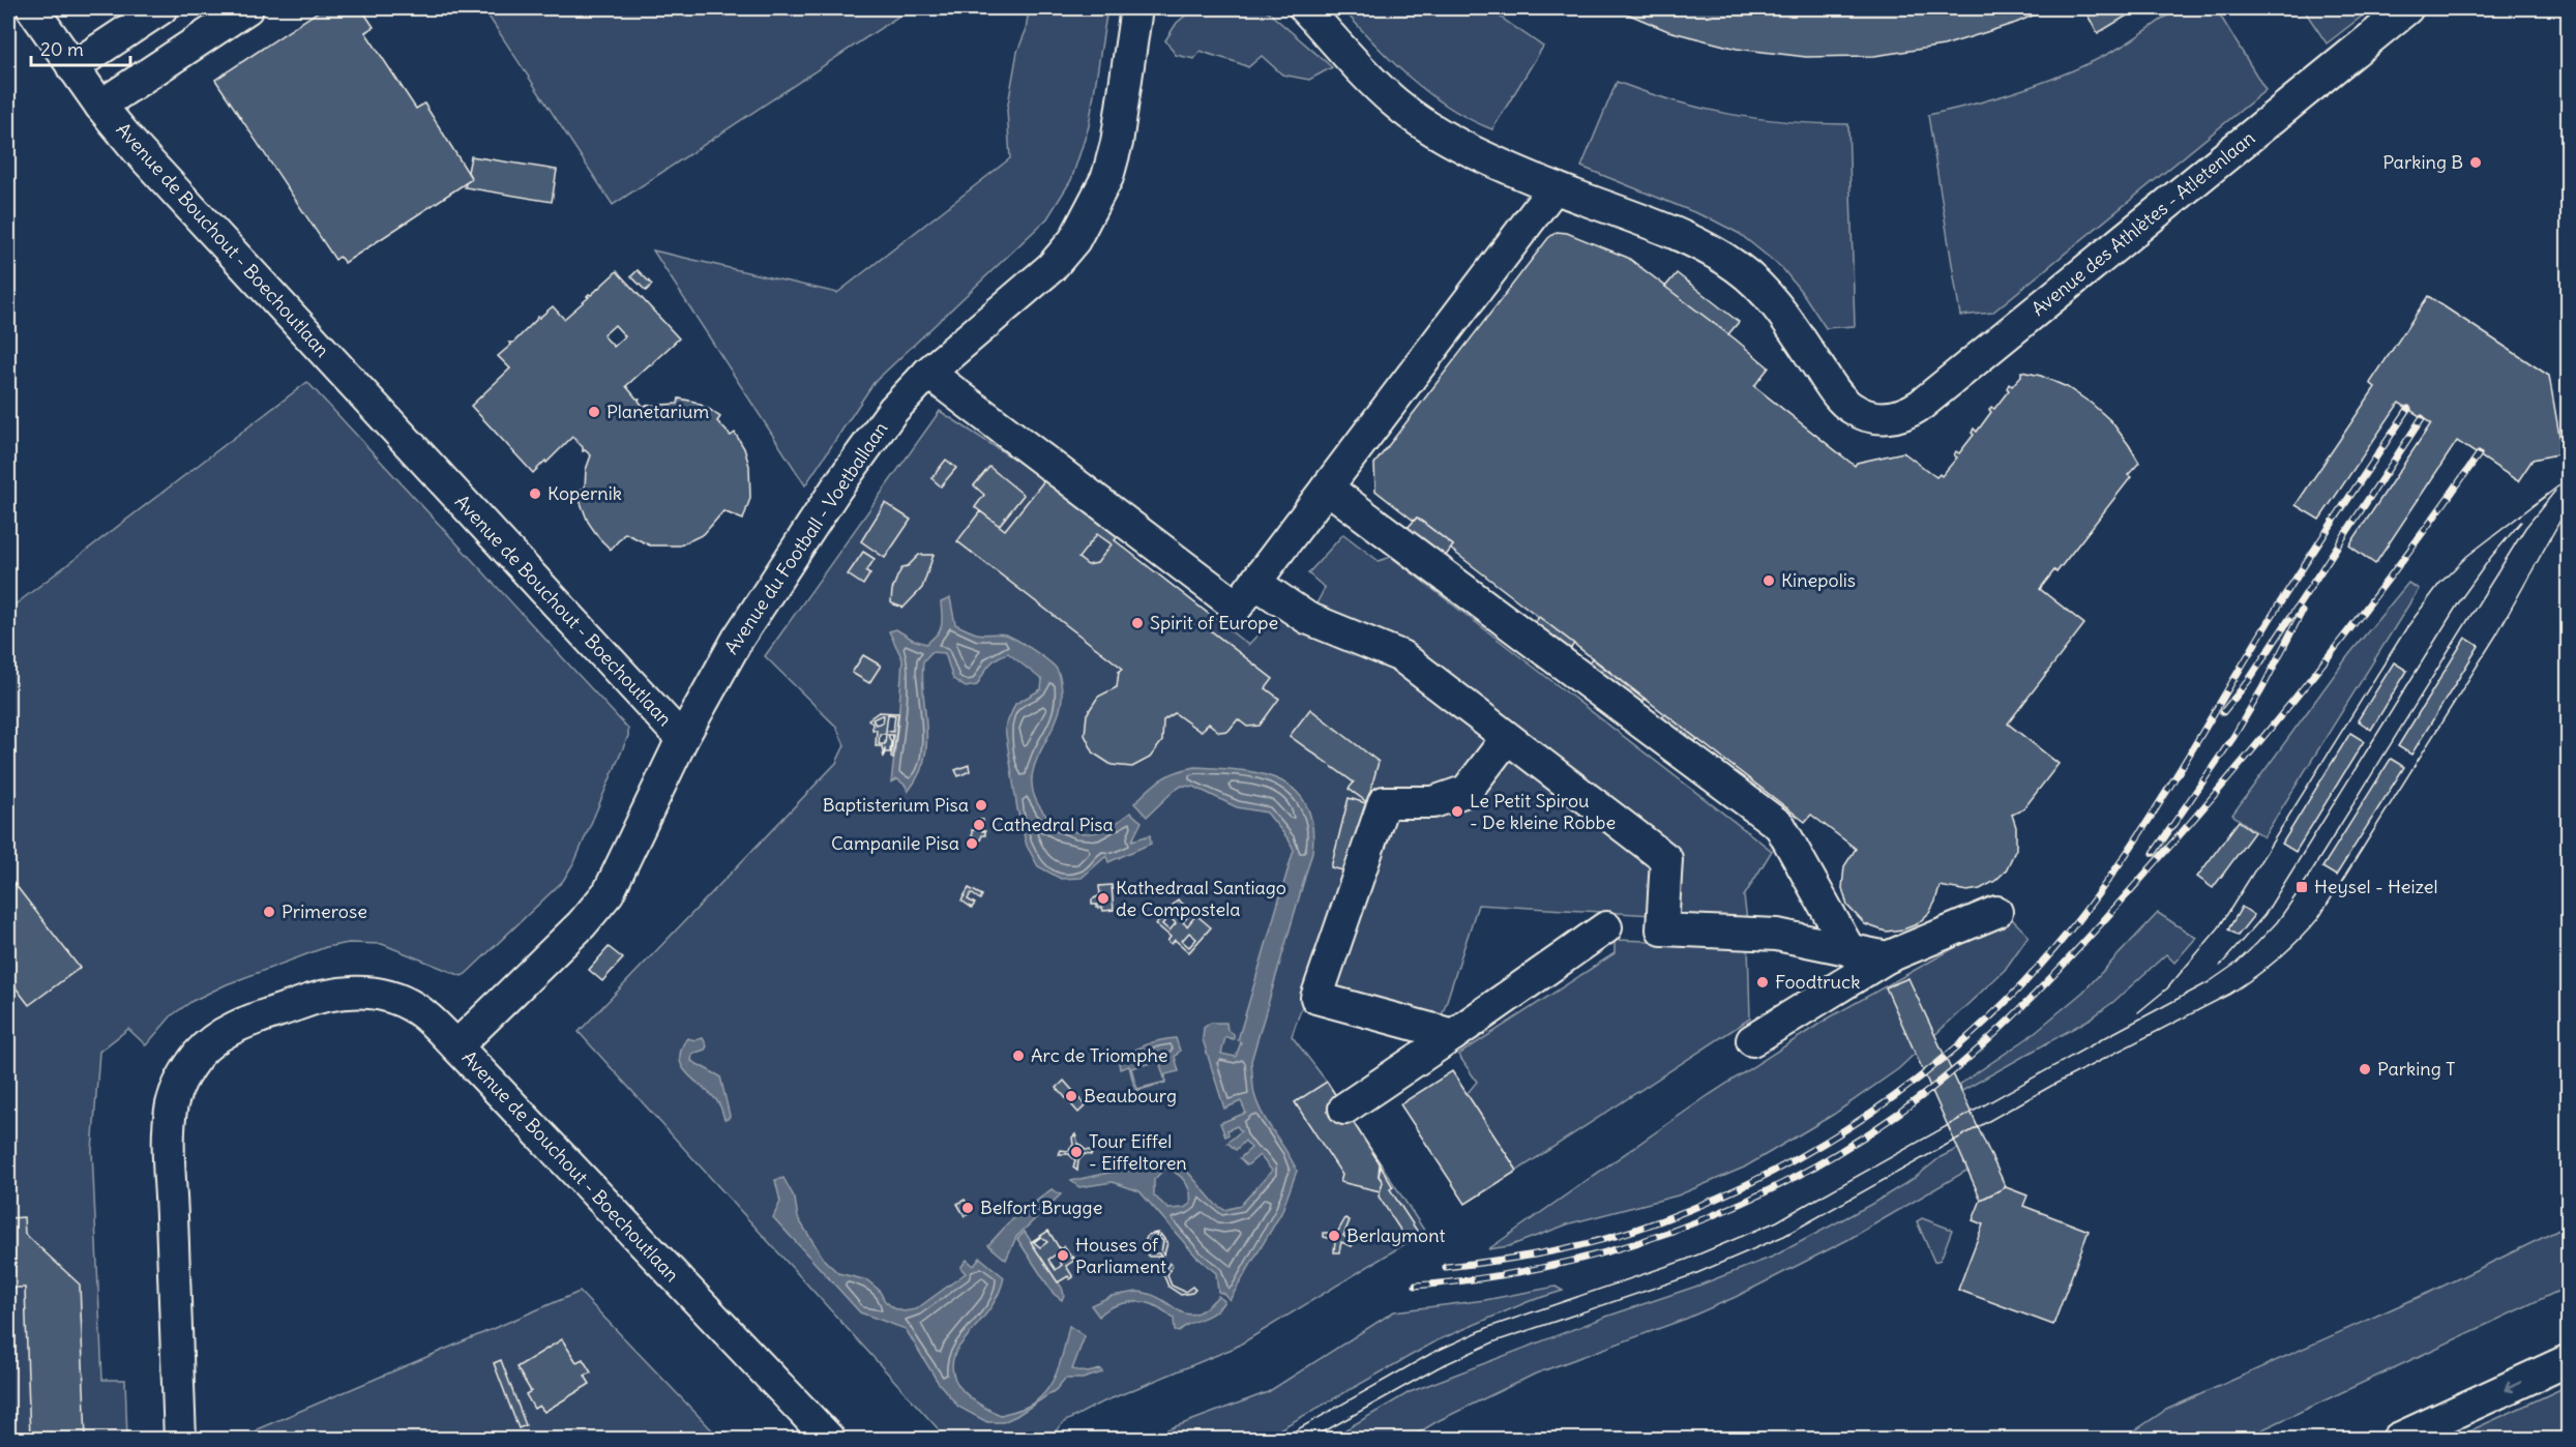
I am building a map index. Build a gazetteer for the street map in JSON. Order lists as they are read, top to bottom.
{
  "streets": {
    "street": ["Avenue des Athlètes - Atletenlaan", "Avenue de Bouchout - Boechoutlaan", "Avenue du Football - Voetballaan"]
  },
  "crossings": [
    ["Avenue de Bouchout - Boechoutlaan", "Avenue du Football - Voetballaan"]
  ],
  "places": {
    "other": [
      "Parking B",
      "Planetarium",
      "Kopernik",
      "Kinepolis",
      "Spirit of Europe",
      "Baptisterium Pisa",
      "Le Petit Spirou - De kleine Robbe",
      "Cathedral Pisa",
      "Campanile Pisa",
      "Kathedraal Santiago de Compostela",
      "Primerose",
      "Foodtruck",
      "Arc de Triomphe",
      "Parking T",
      "Beaubourg",
      "Tour Eiffel - Eiffeltoren",
      "Belfort Brugge",
      "Berlaymont",
      "Houses of Parliament"
    ],
    "transit": ["Heysel - Heizel"]
  },
  "scale_bar": "20 m"
}
